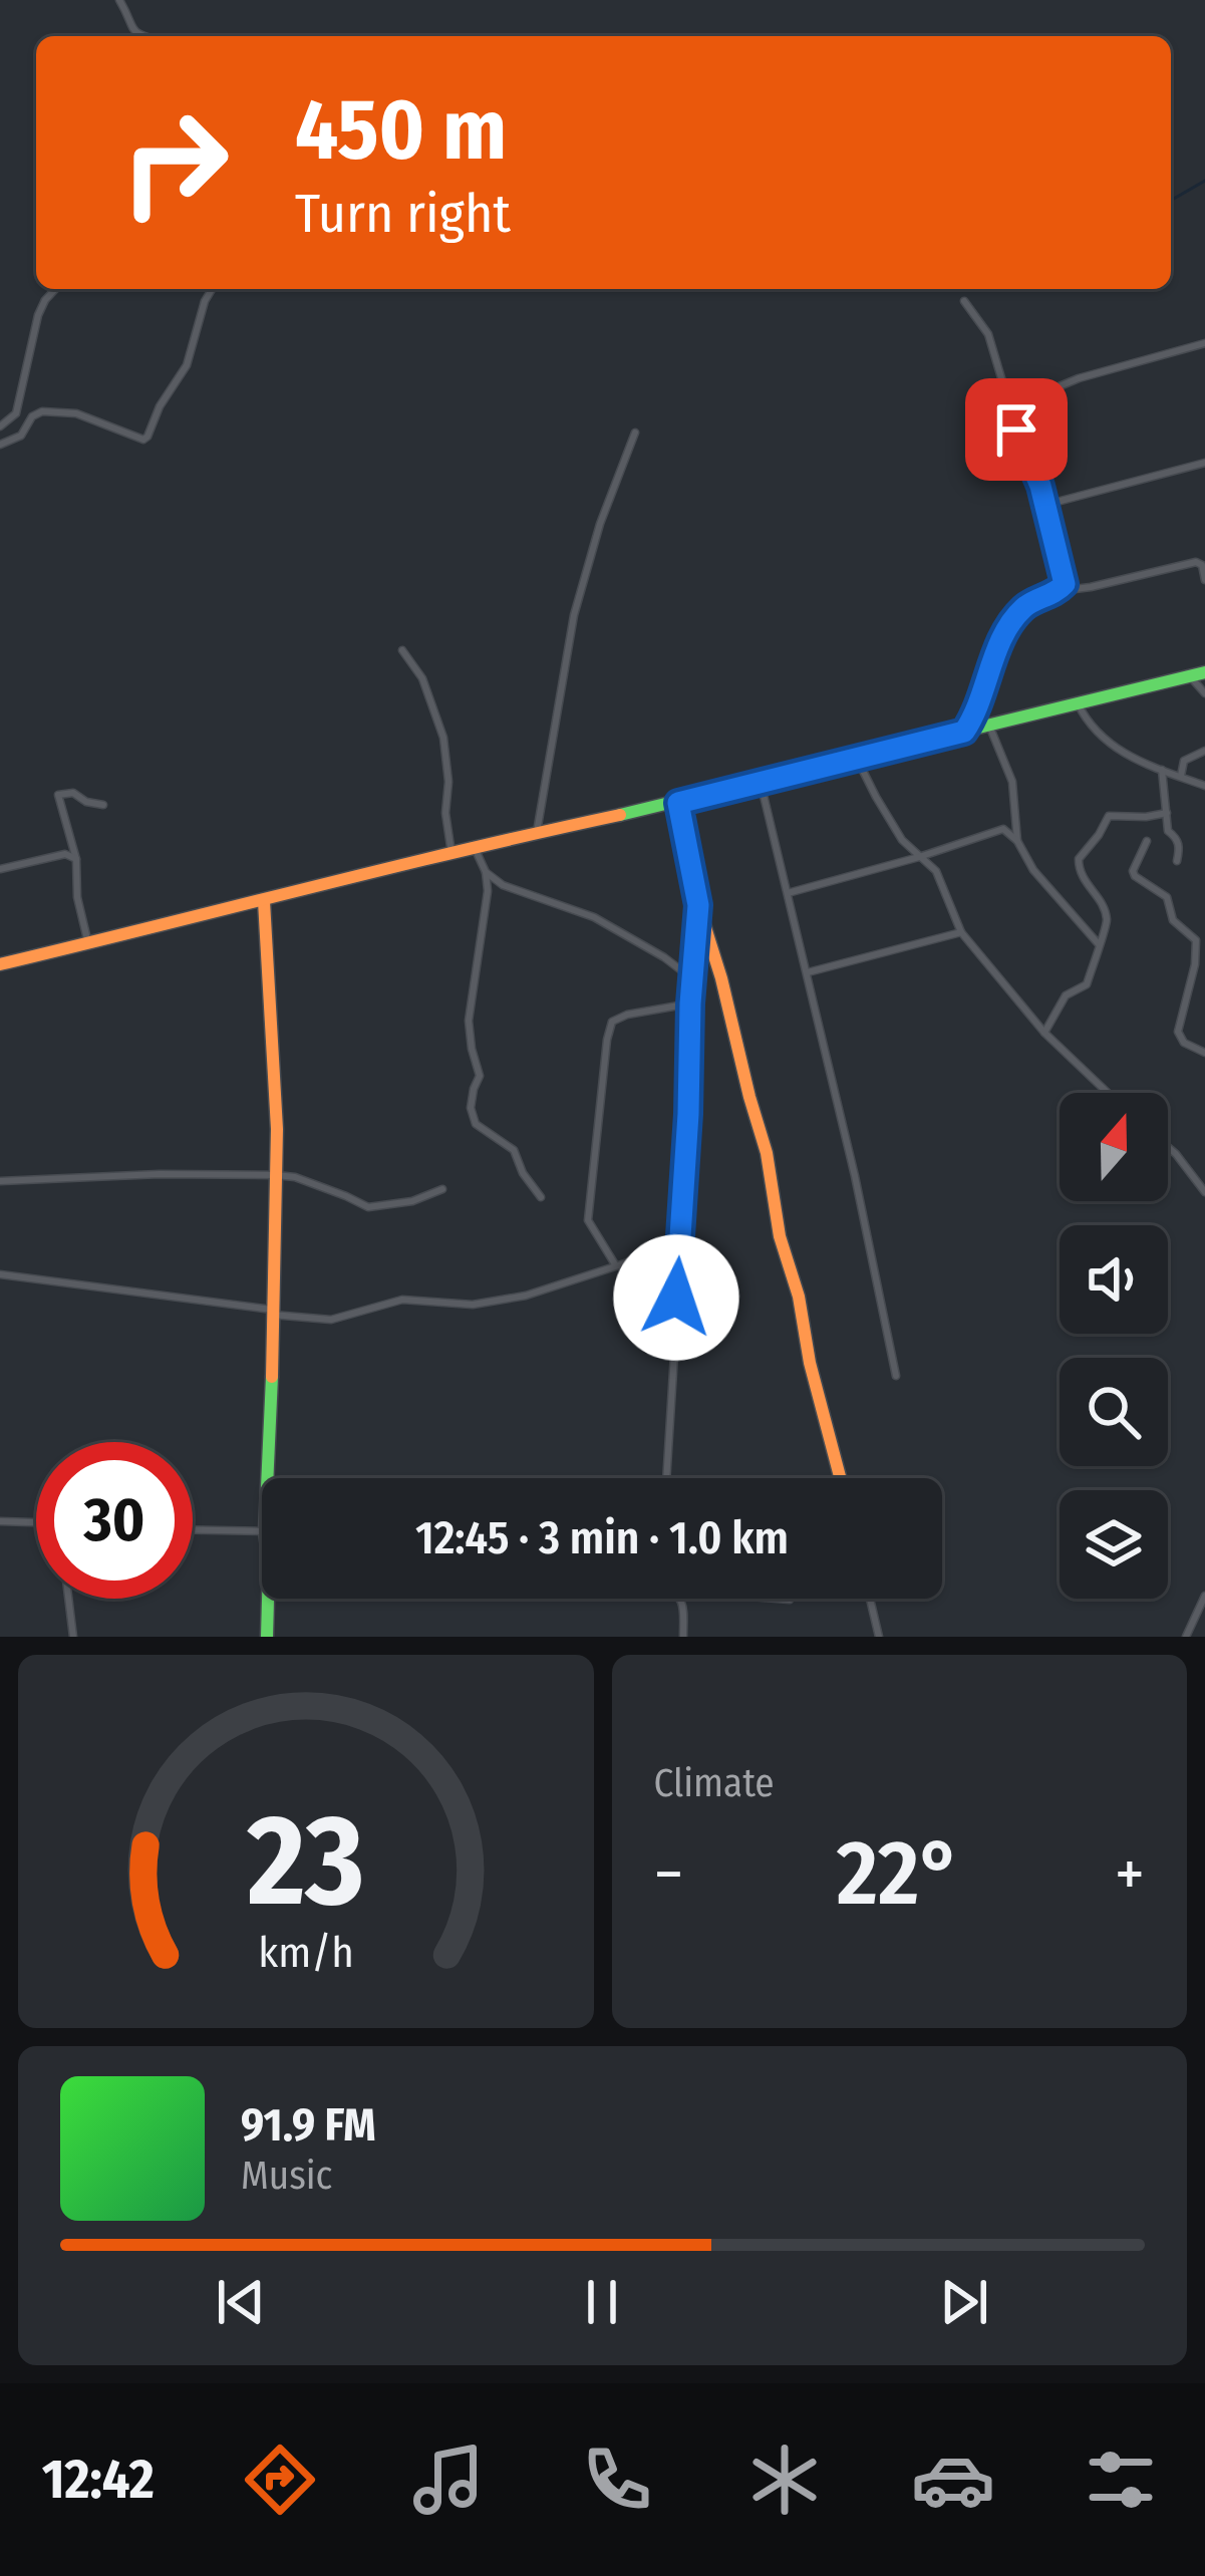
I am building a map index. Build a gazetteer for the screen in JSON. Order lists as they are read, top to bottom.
{
  "north": "top",
  "page": {
    "turn": ["450 m", "Turn right"],
    "limit": "30",
    "trip": "12:45 · 3 min · 1.0 km",
    "tile": "Climate",
    "heat": ["−", "22°", "+"],
    "song": ["91.9 FM", "Music"],
    "tabs": "12:42",
    "gauge": ["23", "km/h"]
  }
}
